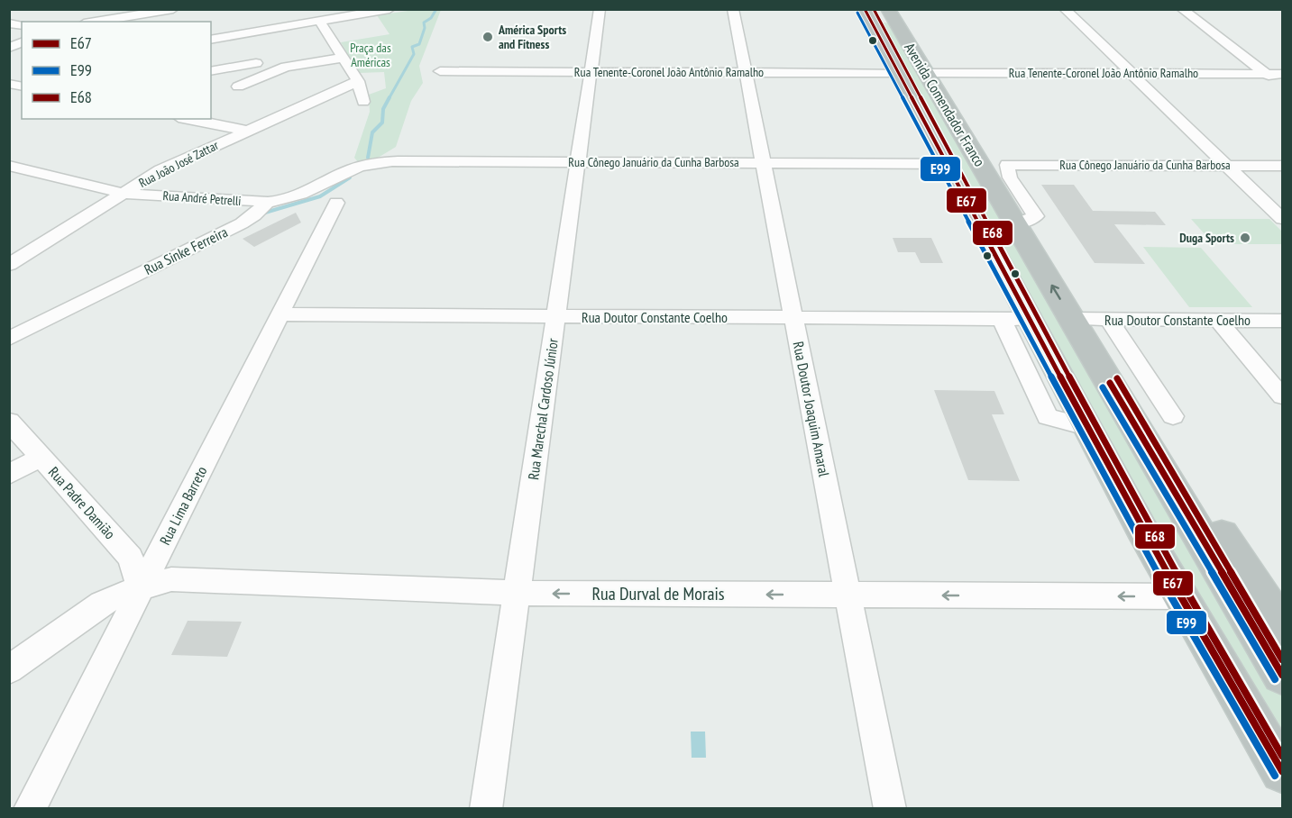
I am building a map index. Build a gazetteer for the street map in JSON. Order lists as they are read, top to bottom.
{
  "streets": {
    "highway": ["Avenida Comendador Franco"],
    "street": [
      "Rua Tenente-Coronel João Antônio Ramalho",
      "Rua Cônego Januário da Cunha Barbosa",
      "Rua João José Zattar",
      "Rua André Petrelli",
      "Rua Sinke Ferreira",
      "Rua Doutor Constante Coelho",
      "Rua Marechal Cardoso Júnior",
      "Rua Doutor Joaquim Amaral",
      "Rua Padre Damião",
      "Rua Lima Barreto",
      "Rua Durval de Morais"
    ]
  },
  "crossings": [
    ["Rua Tenente-Coronel João Antônio Ramalho", "Avenida Comendador Franco"],
    ["Rua Tenente-Coronel João Antônio Ramalho", "Rua Marechal Cardoso Júnior"],
    ["Rua Tenente-Coronel João Antônio Ramalho", "Rua Doutor Joaquim Amaral"],
    ["Avenida Comendador Franco", "Rua Cônego Januário da Cunha Barbosa"],
    ["Avenida Comendador Franco", "Rua Doutor Constante Coelho"],
    ["Avenida Comendador Franco", "Rua Durval de Morais"],
    ["Rua Cônego Januário da Cunha Barbosa", "Rua André Petrelli"],
    ["Rua Cônego Januário da Cunha Barbosa", "Rua Sinke Ferreira"],
    ["Rua Cônego Januário da Cunha Barbosa", "Rua Marechal Cardoso Júnior"],
    ["Rua Cônego Januário da Cunha Barbosa", "Rua Doutor Joaquim Amaral"],
    ["Rua João José Zattar", "Rua André Petrelli"],
    ["Rua André Petrelli", "Rua Sinke Ferreira"],
    ["Rua Doutor Constante Coelho", "Rua Marechal Cardoso Júnior"],
    ["Rua Doutor Constante Coelho", "Rua Doutor Joaquim Amaral"],
    ["Rua Doutor Constante Coelho", "Rua Lima Barreto"],
    ["Rua Marechal Cardoso Júnior", "Rua Durval de Morais"],
    ["Rua Doutor Joaquim Amaral", "Rua Durval de Morais"],
    ["Rua Padre Damião", "Rua Lima Barreto"],
    ["Rua Padre Damião", "Rua Durval de Morais"],
    ["Rua Lima Barreto", "Rua Durval de Morais"]
  ],
  "one_way": ["Rua Durval de Morais"],
  "parks": ["Praça das Américas"],
  "places": ["América Sports and Fitness", "Duga Sports"],
  "lines": ["transit line E67", "transit line E68", "transit line E99"],
  "legend": ["E67", "E99", "E68"]
}
